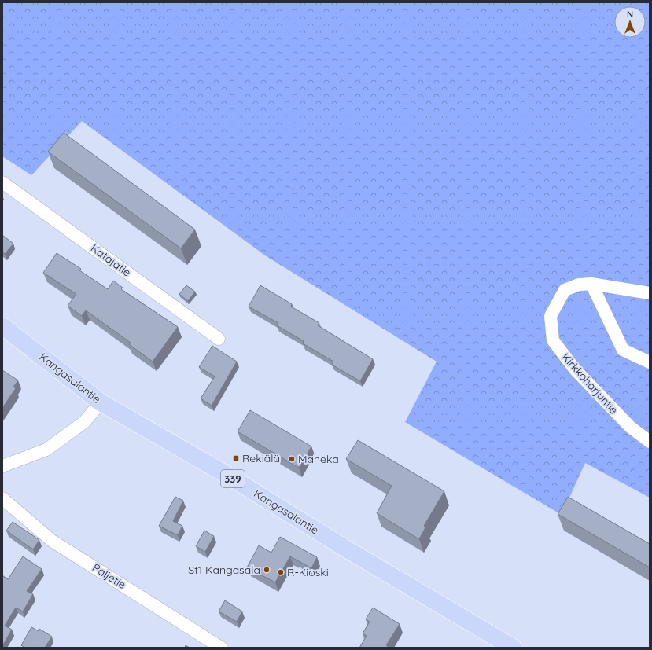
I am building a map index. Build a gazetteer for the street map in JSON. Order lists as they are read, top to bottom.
{
  "streets": {
    "main road": ["Kangasalantie", "339"],
    "street": ["Katajatie", "Kirkkoharjuntie", "Paljetie"]
  },
  "places": {
    "transit": ["Rekiälä"],
    "other": ["Maheka", "St1 Kangasala", "R-Kioski"]
  },
  "north": "top"
}
